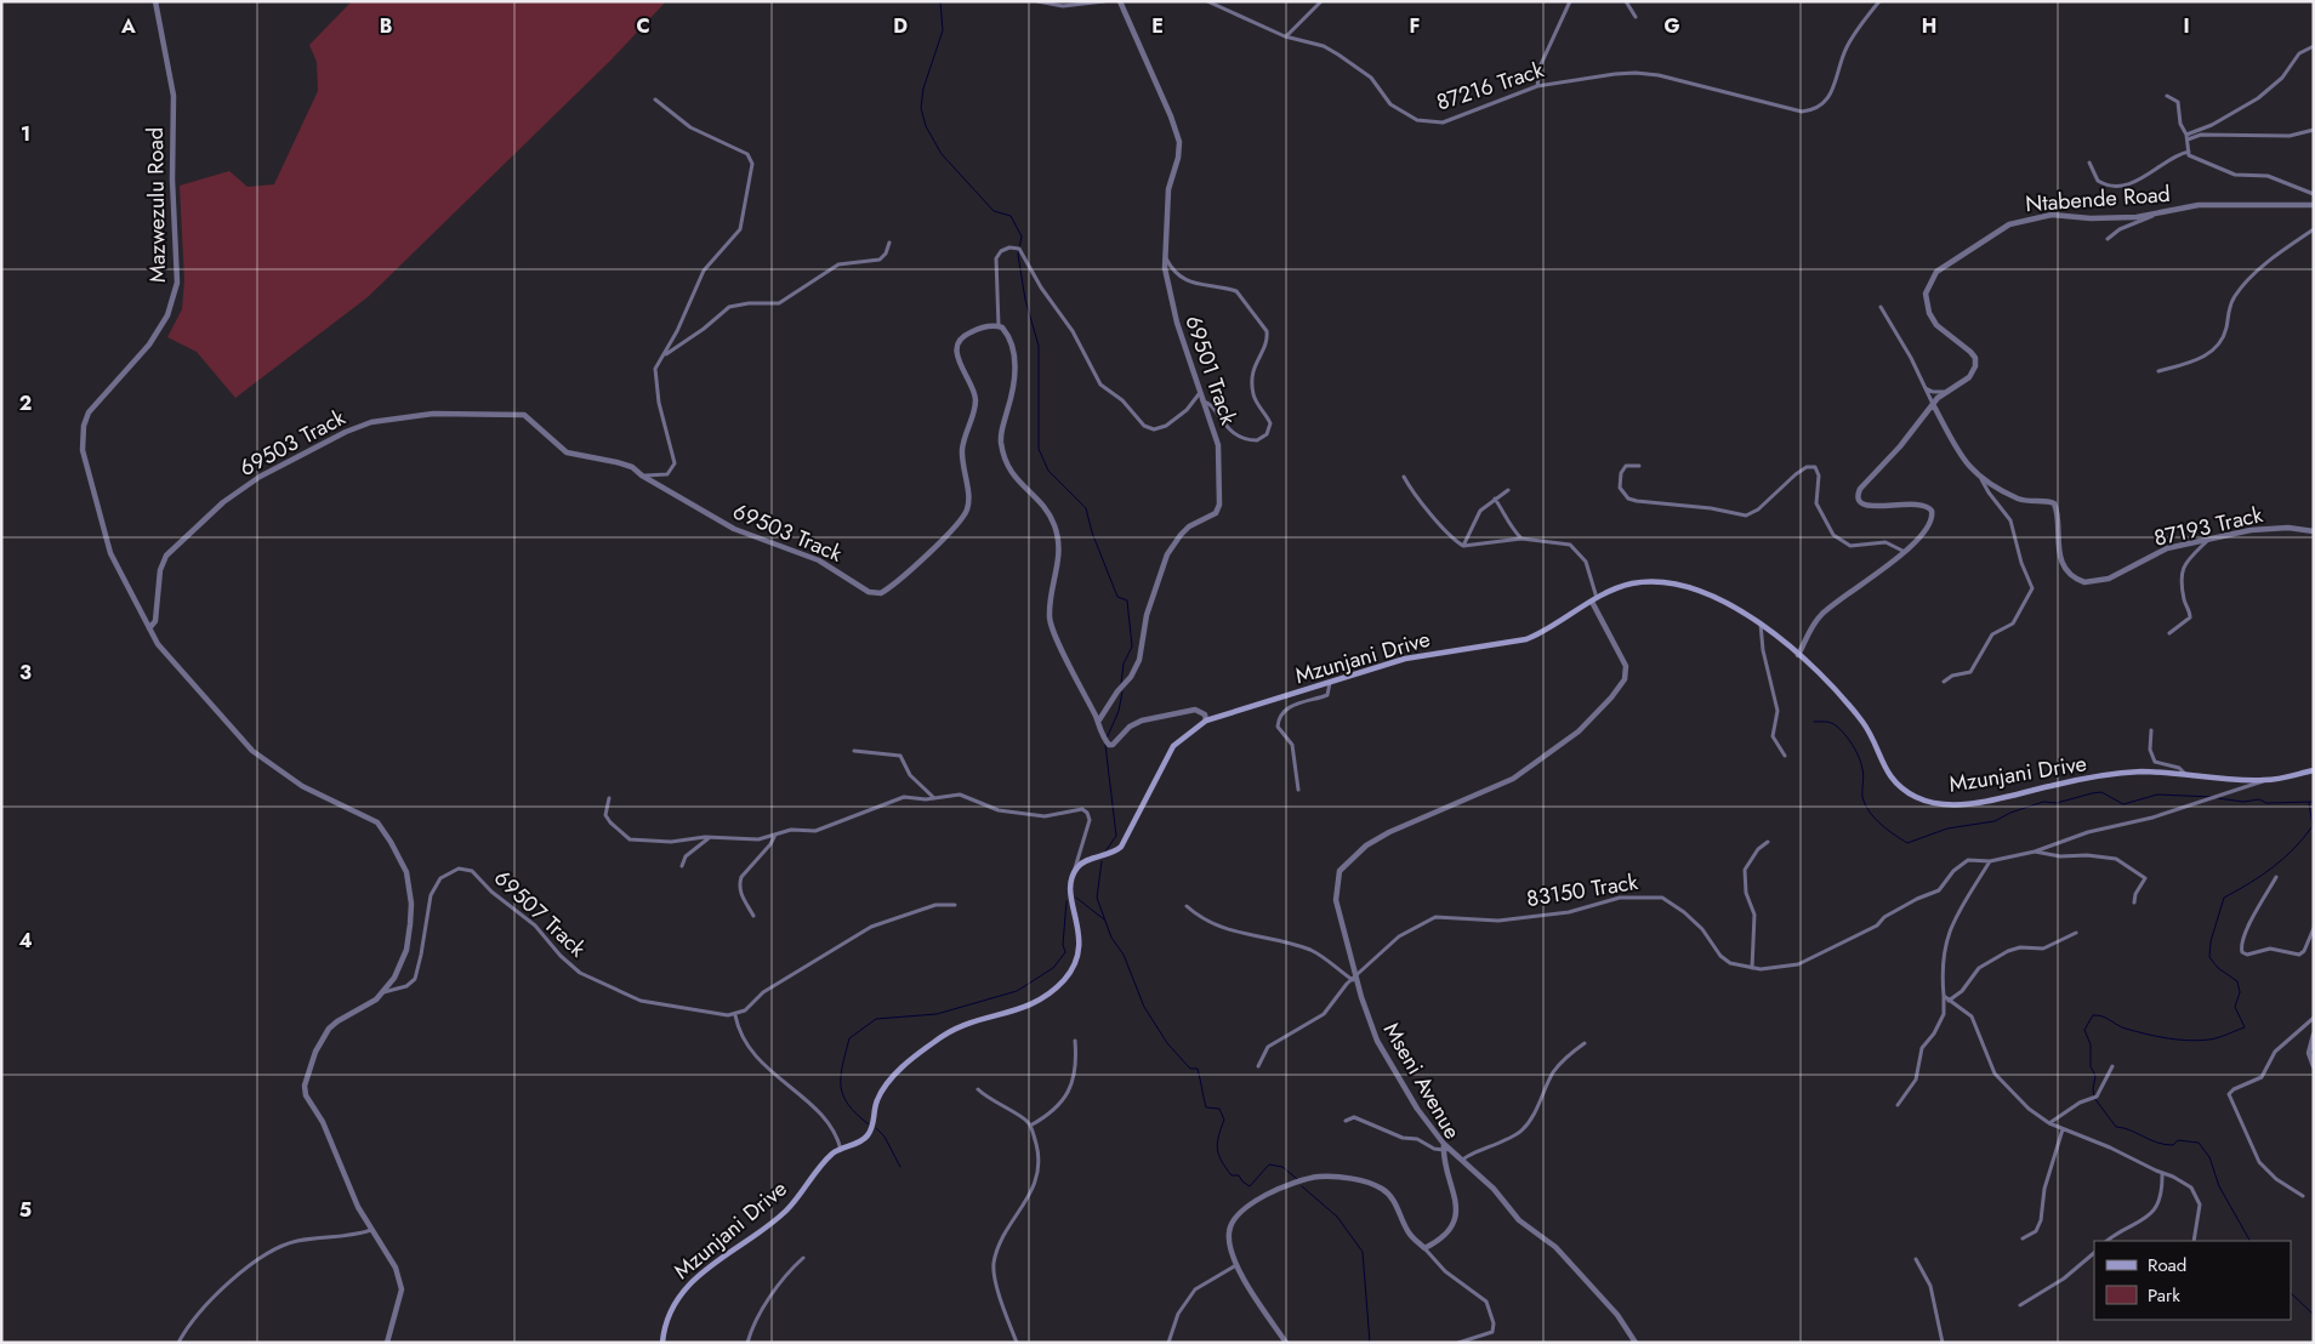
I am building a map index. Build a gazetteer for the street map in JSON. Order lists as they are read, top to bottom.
{
  "streets": {
    "main road": ["Mzunjani Drive"],
    "street": [
      "87216 Track",
      "Ntabende Road",
      "Mazwezulu Road",
      "69501 Track",
      "69503 Track",
      "87193 Track",
      "83150 Track",
      "69507 Track",
      "Mseni Avenue"
    ]
  },
  "crossings": [
    ["Ntabende Road", "87193 Track"],
    ["Ntabende Road", "Mzunjani Drive"],
    ["Mazwezulu Road", "69503 Track"],
    ["Mazwezulu Road", "69507 Track"],
    ["Mzunjani Drive", "Mseni Avenue"],
    ["83150 Track", "Mseni Avenue"]
  ],
  "legend": ["Road", "Park"],
  "grid": {
    "columns": [
      "A",
      "B",
      "C",
      "D",
      "E",
      "F",
      "G",
      "H",
      "I"
    ],
    "rows": [
      "1",
      "2",
      "3",
      "4",
      "5"
    ]
  }
}
